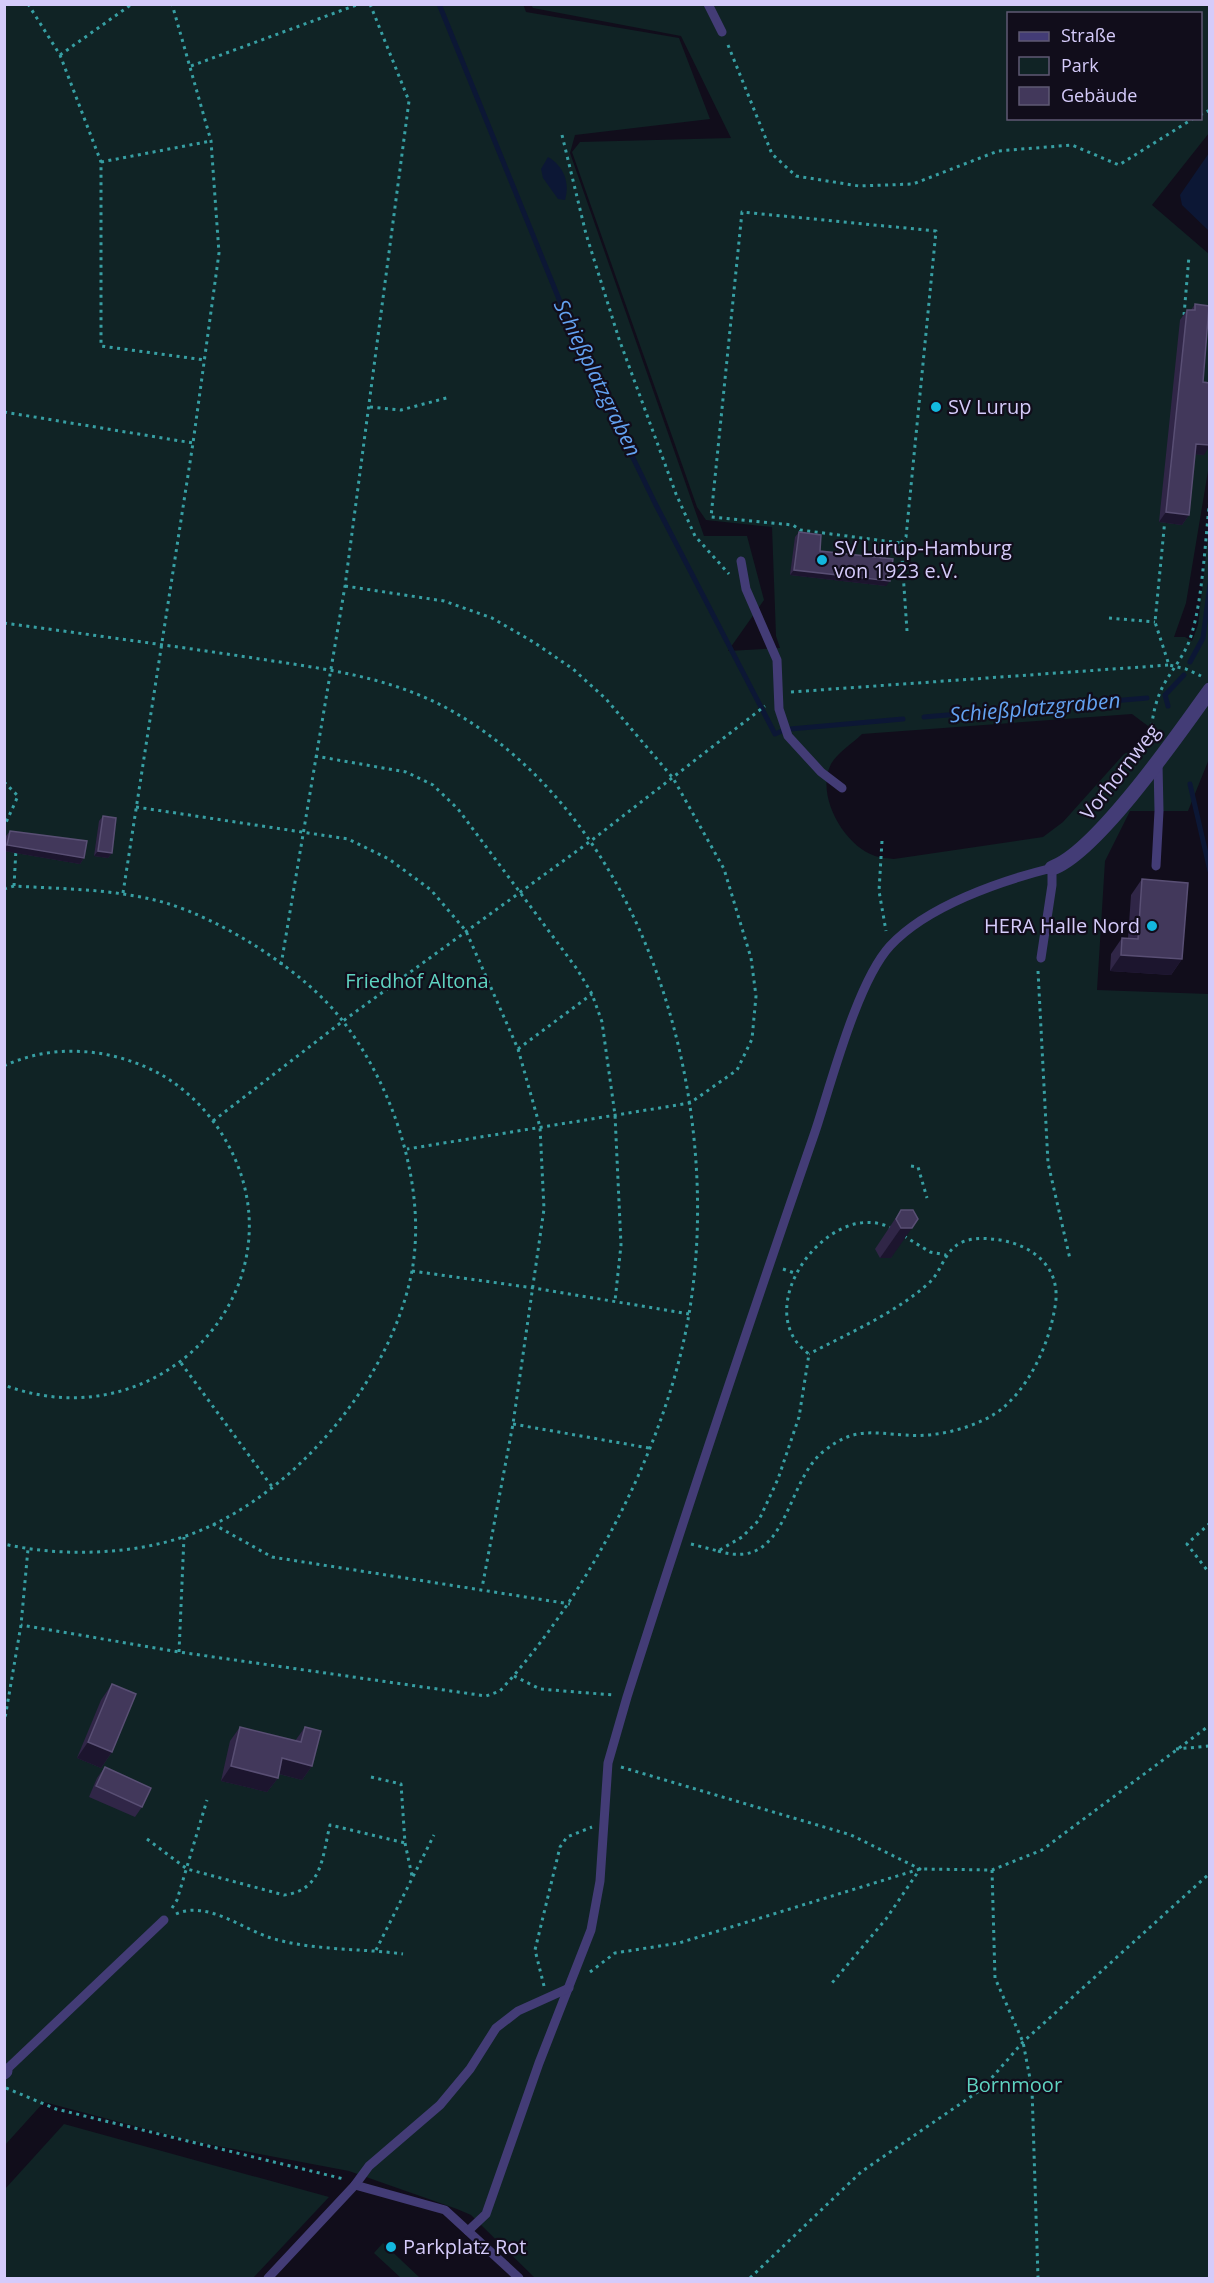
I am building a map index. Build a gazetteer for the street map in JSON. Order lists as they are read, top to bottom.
{
  "streets": {
    "street": ["Vorhornweg"]
  },
  "water": ["Schießplatzgraben"],
  "parks": ["Friedhof Altona", "Bornmoor"],
  "places": [
    "SV Lurup",
    "SV Lurup-Hamburg von 1923 e.V.",
    "HERA Halle Nord",
    "Parkplatz Rot"
  ],
  "legend": ["Straße", "Park", "Gebäude"]
}
